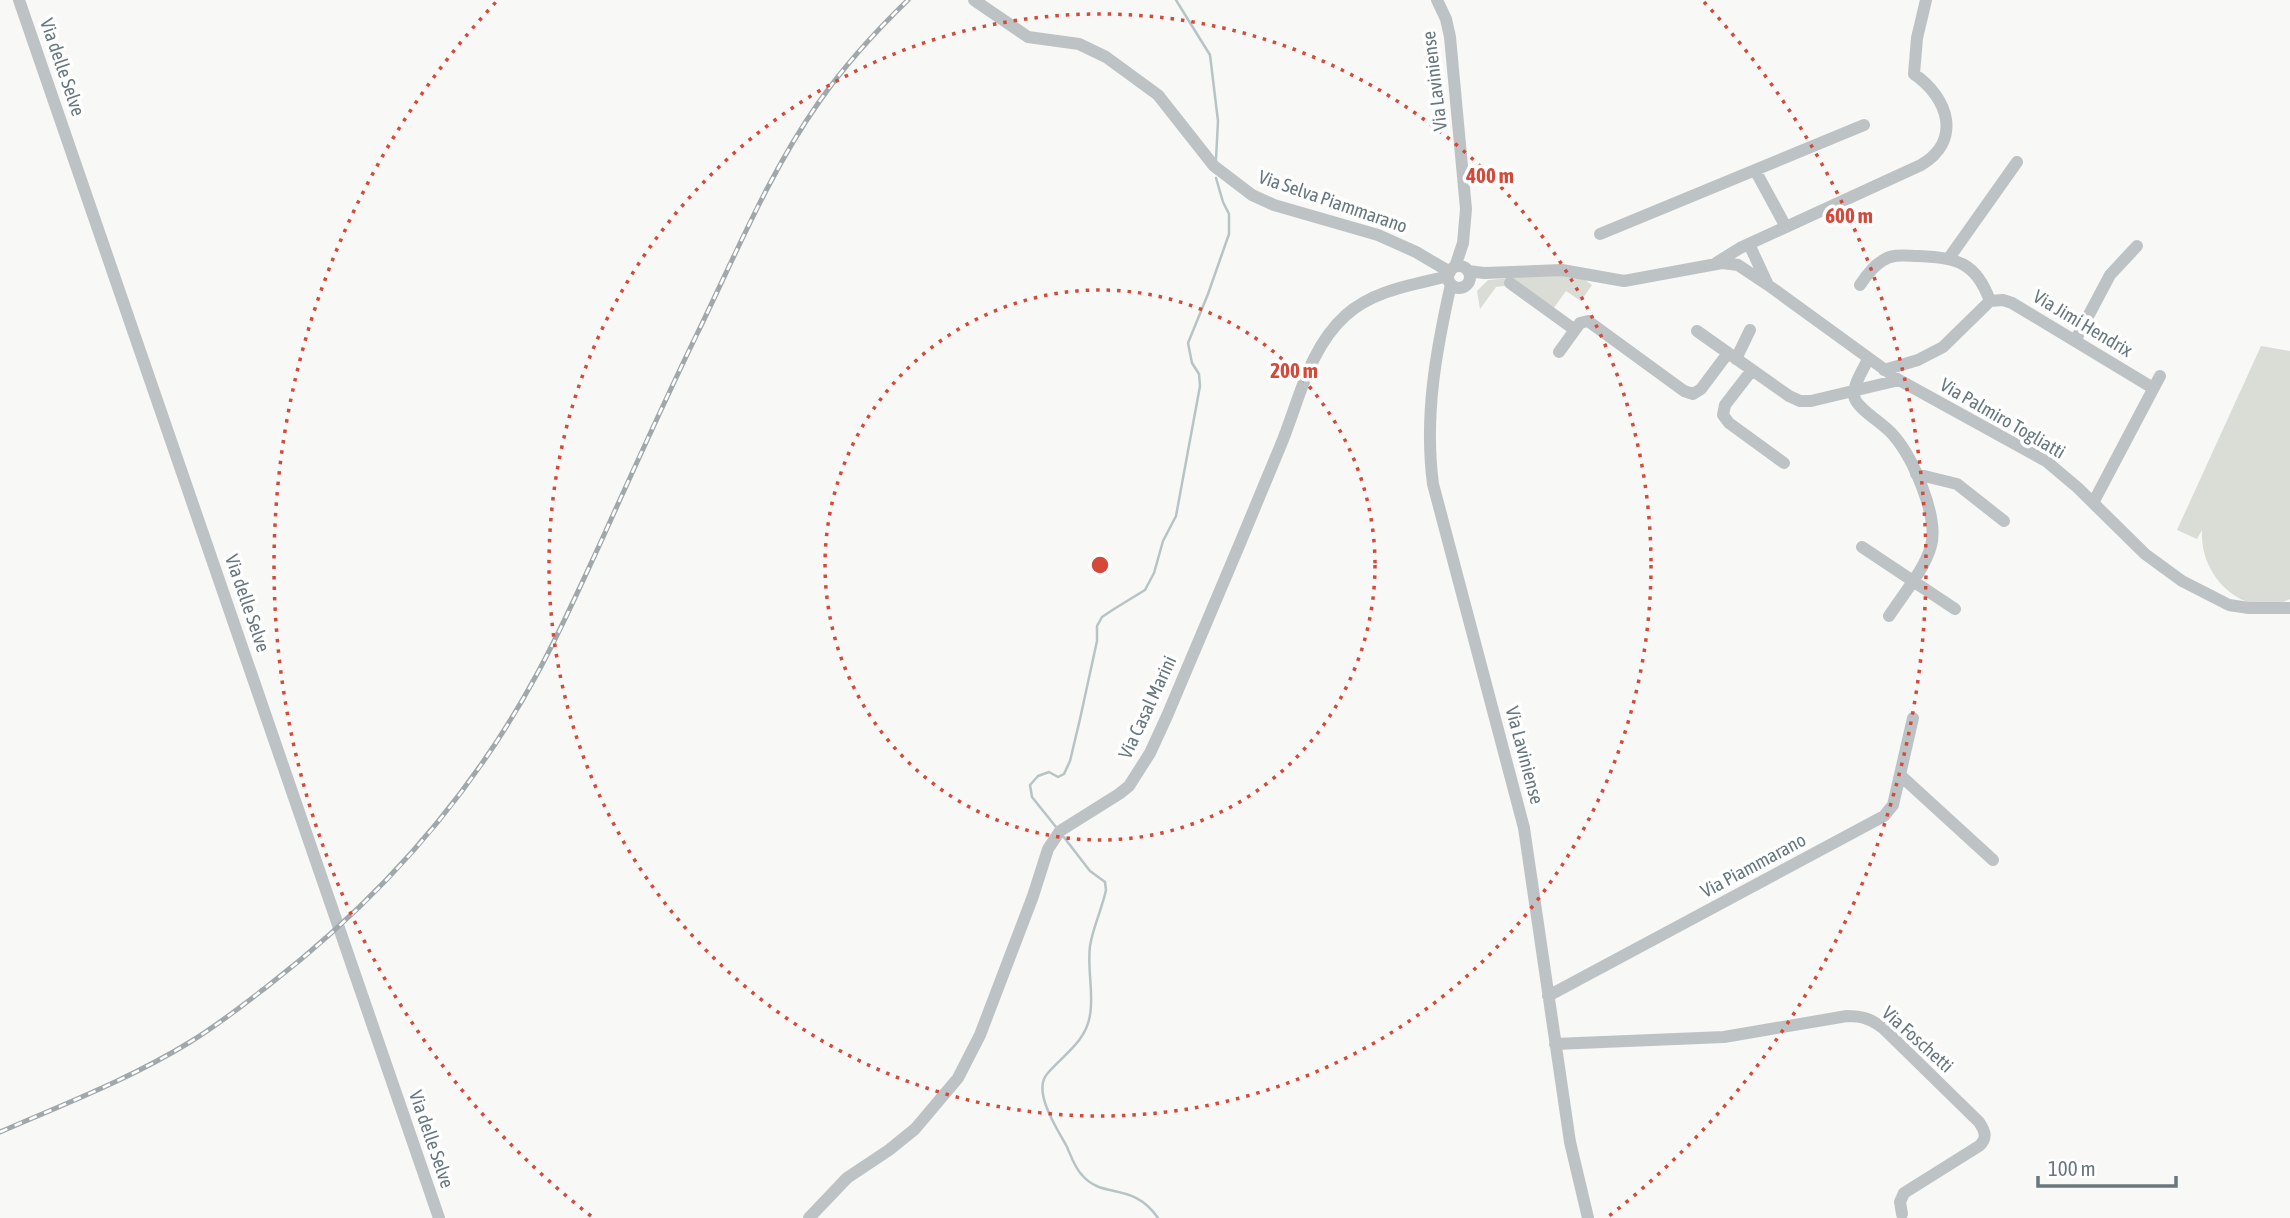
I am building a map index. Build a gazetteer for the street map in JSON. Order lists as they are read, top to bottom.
{
  "streets": {
    "street": [
      "Via delle Selve",
      "Via Laviniense",
      "Via Selva Piammarano",
      "Via Jimi Hendrix",
      "Via Palmiro Togliatti",
      "Via Casal Marini",
      "Via Piammarano",
      "Via Foschetti"
    ]
  },
  "crossings": [
    ["Via Laviniense", "Via Selva Piammarano"],
    ["Via Laviniense", "Via Palmiro Togliatti"],
    ["Via Laviniense", "Via Casal Marini"],
    ["Via Laviniense", "Via Piammarano"],
    ["Via Laviniense", "Via Foschetti"],
    ["Via Selva Piammarano", "Via Palmiro Togliatti"],
    ["Via Selva Piammarano", "Via Casal Marini"],
    ["Via Palmiro Togliatti", "Via Casal Marini"]
  ],
  "scale_bar": "100 m",
  "rings": ["400 m", "600 m", "200 m"]
}
